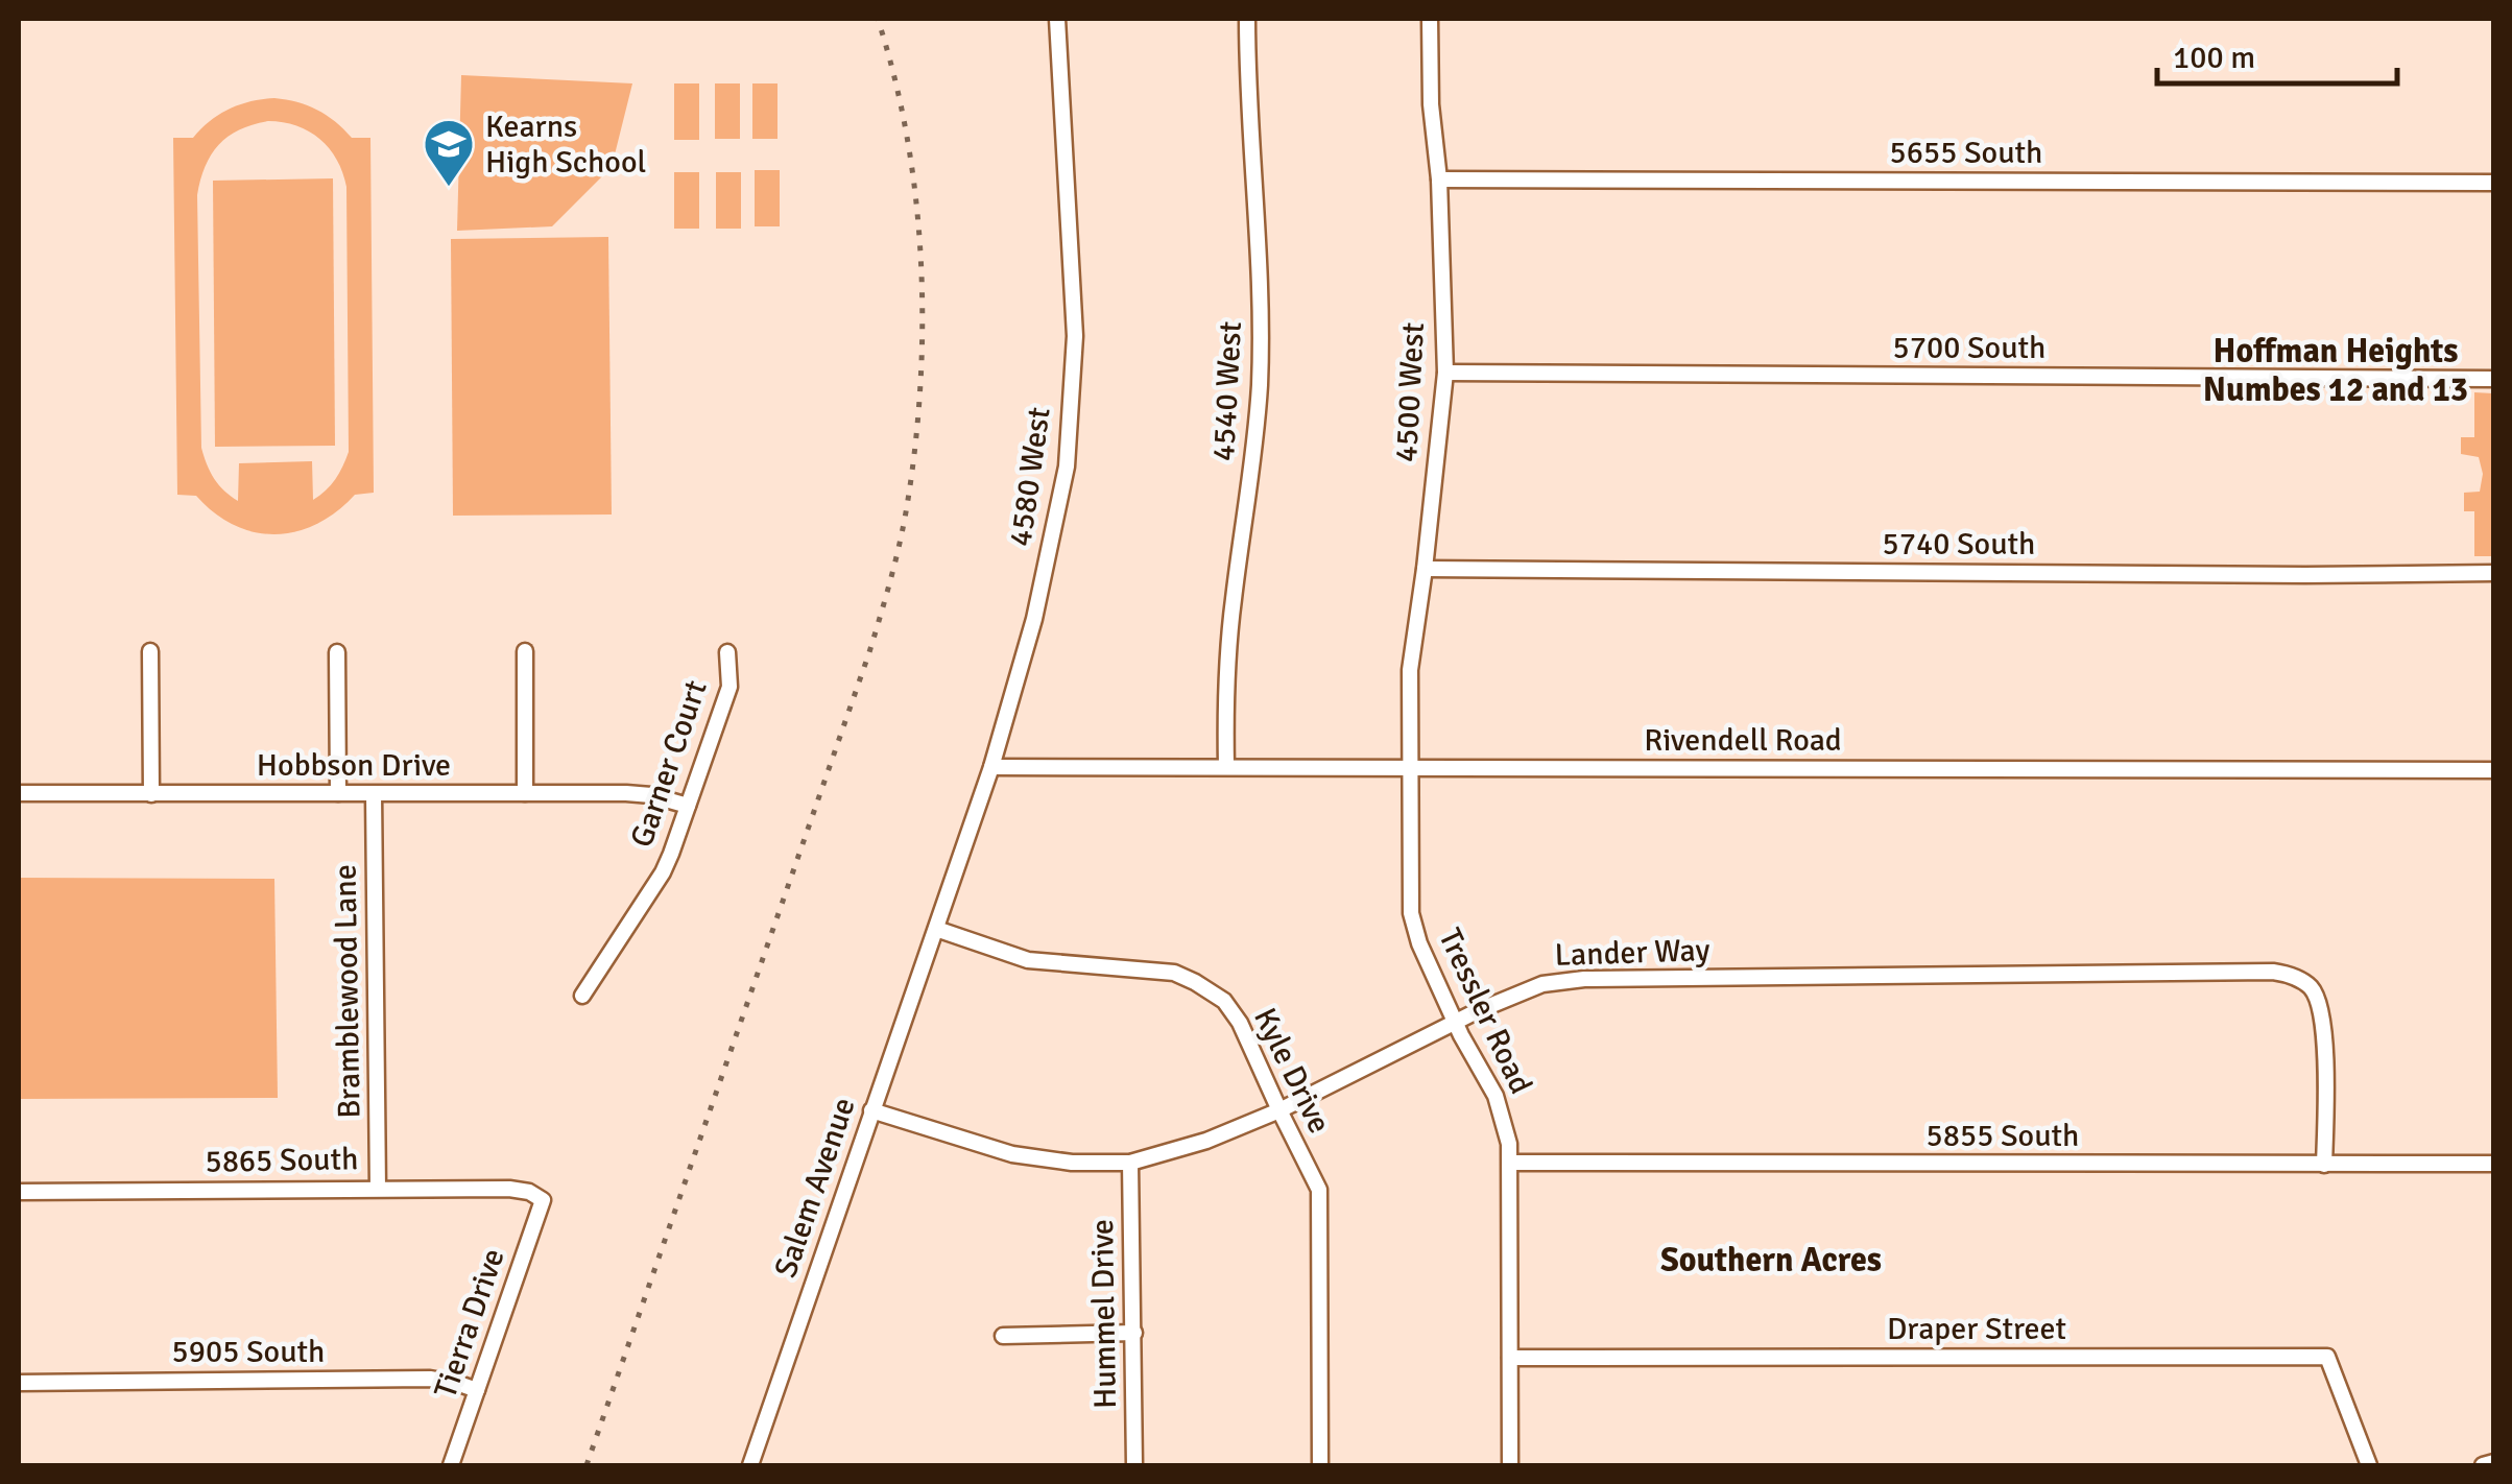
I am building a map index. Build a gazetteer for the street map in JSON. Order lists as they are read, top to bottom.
{
  "streets": {
    "street": [
      "5655 South",
      "5700 South",
      "4540 West",
      "4500 West",
      "4580 West",
      "5740 South",
      "Rivendell Road",
      "Garner Court",
      "Hobbson Drive",
      "Lander Way",
      "Bramblewood Lane",
      "Tressler Road",
      "Kyle Drive",
      "5855 South",
      "5865 South",
      "Salem Avenue",
      "Hummel Drive",
      "Tierra Drive",
      "Draper Street",
      "5905 South"
    ]
  },
  "crossings": [
    ["5655 South", "4500 West"],
    ["5700 South", "4500 West"],
    ["4540 West", "Rivendell Road"],
    ["4500 West", "5740 South"],
    ["4500 West", "Rivendell Road"],
    ["4500 West", "Tressler Road"],
    ["4580 West", "Rivendell Road"],
    ["4580 West", "Kyle Drive"],
    ["4580 West", "Salem Avenue"],
    ["Rivendell Road", "Tressler Road"],
    ["Garner Court", "Hobbson Drive"],
    ["Hobbson Drive", "Bramblewood Lane"],
    ["Lander Way", "Tressler Road"],
    ["Lander Way", "Kyle Drive"],
    ["Lander Way", "5855 South"],
    ["Lander Way", "Salem Avenue"],
    ["Lander Way", "Hummel Drive"],
    ["Bramblewood Lane", "5865 South"],
    ["Tressler Road", "5855 South"],
    ["Tressler Road", "Draper Street"],
    ["Kyle Drive", "Salem Avenue"],
    ["5865 South", "Tierra Drive"],
    ["Tierra Drive", "5905 South"]
  ],
  "districts": ["Hoffman Heights Numbes 12 and 13", "Southern Acres"],
  "places": {
    "school or university": ["Kearns High School"]
  },
  "scale_bar": "100 m"
}
